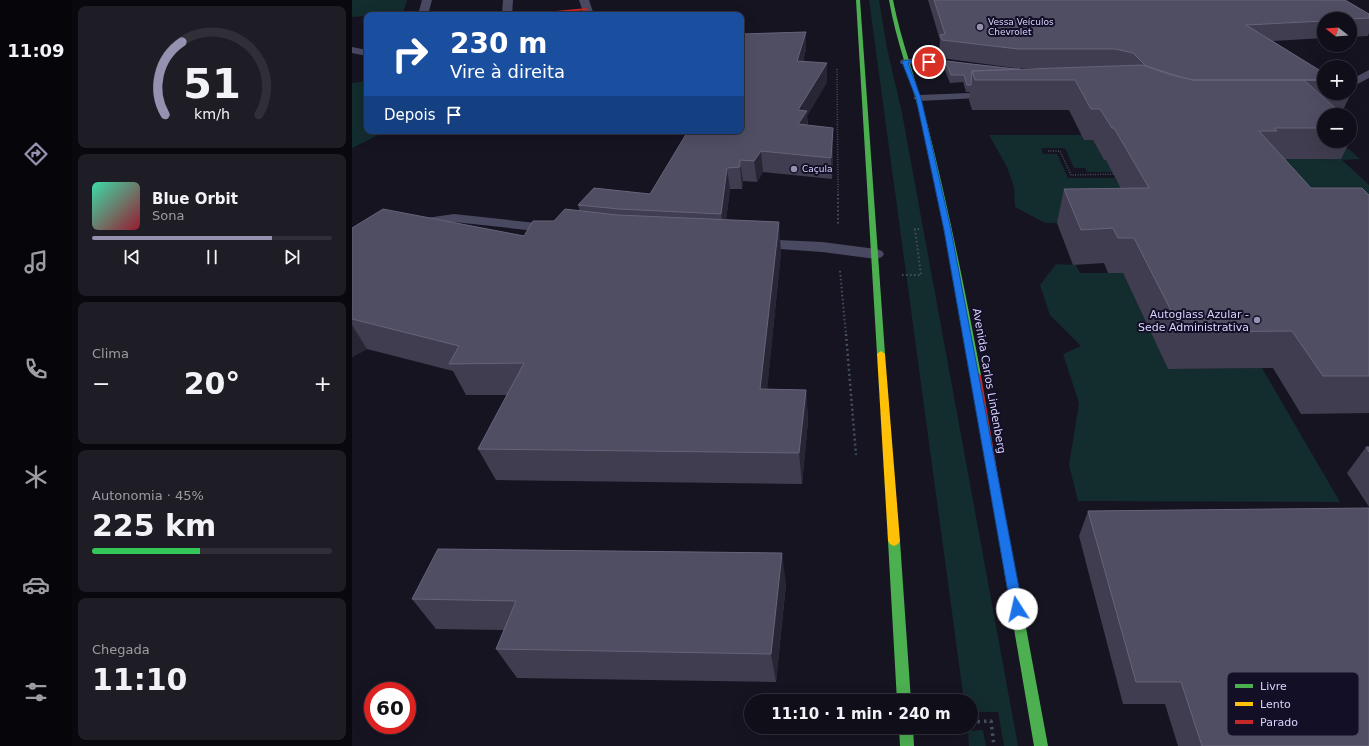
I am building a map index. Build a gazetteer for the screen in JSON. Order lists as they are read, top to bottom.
{
  "streets": {
    "main road": ["Avenida Carlos Lindenberg"]
  },
  "places": ["Vessa Veículos Chevrolet", "Caçula", "Autoglass Azular - Sede Administrativa"],
  "legend": ["Livre", "Lento", "Parado"],
  "north": "left",
  "page": {
    "tabs": "11:09",
    "map_buttons": ["+", "−"],
    "turn": ["230 m", "Vire à direita"],
    "then": "Depois",
    "song": ["Blue Orbit", "Sona"],
    "tile": [
      "Clima",
      ["Autonomia · 45%", "225 km"],
      ["Chegada", "11:10"]
    ],
    "heat": ["−", "20°", "+"],
    "limit": "60",
    "trip": "11:10 · 1 min · 240 m",
    "gauge": ["51", "km/h"]
  }
}
